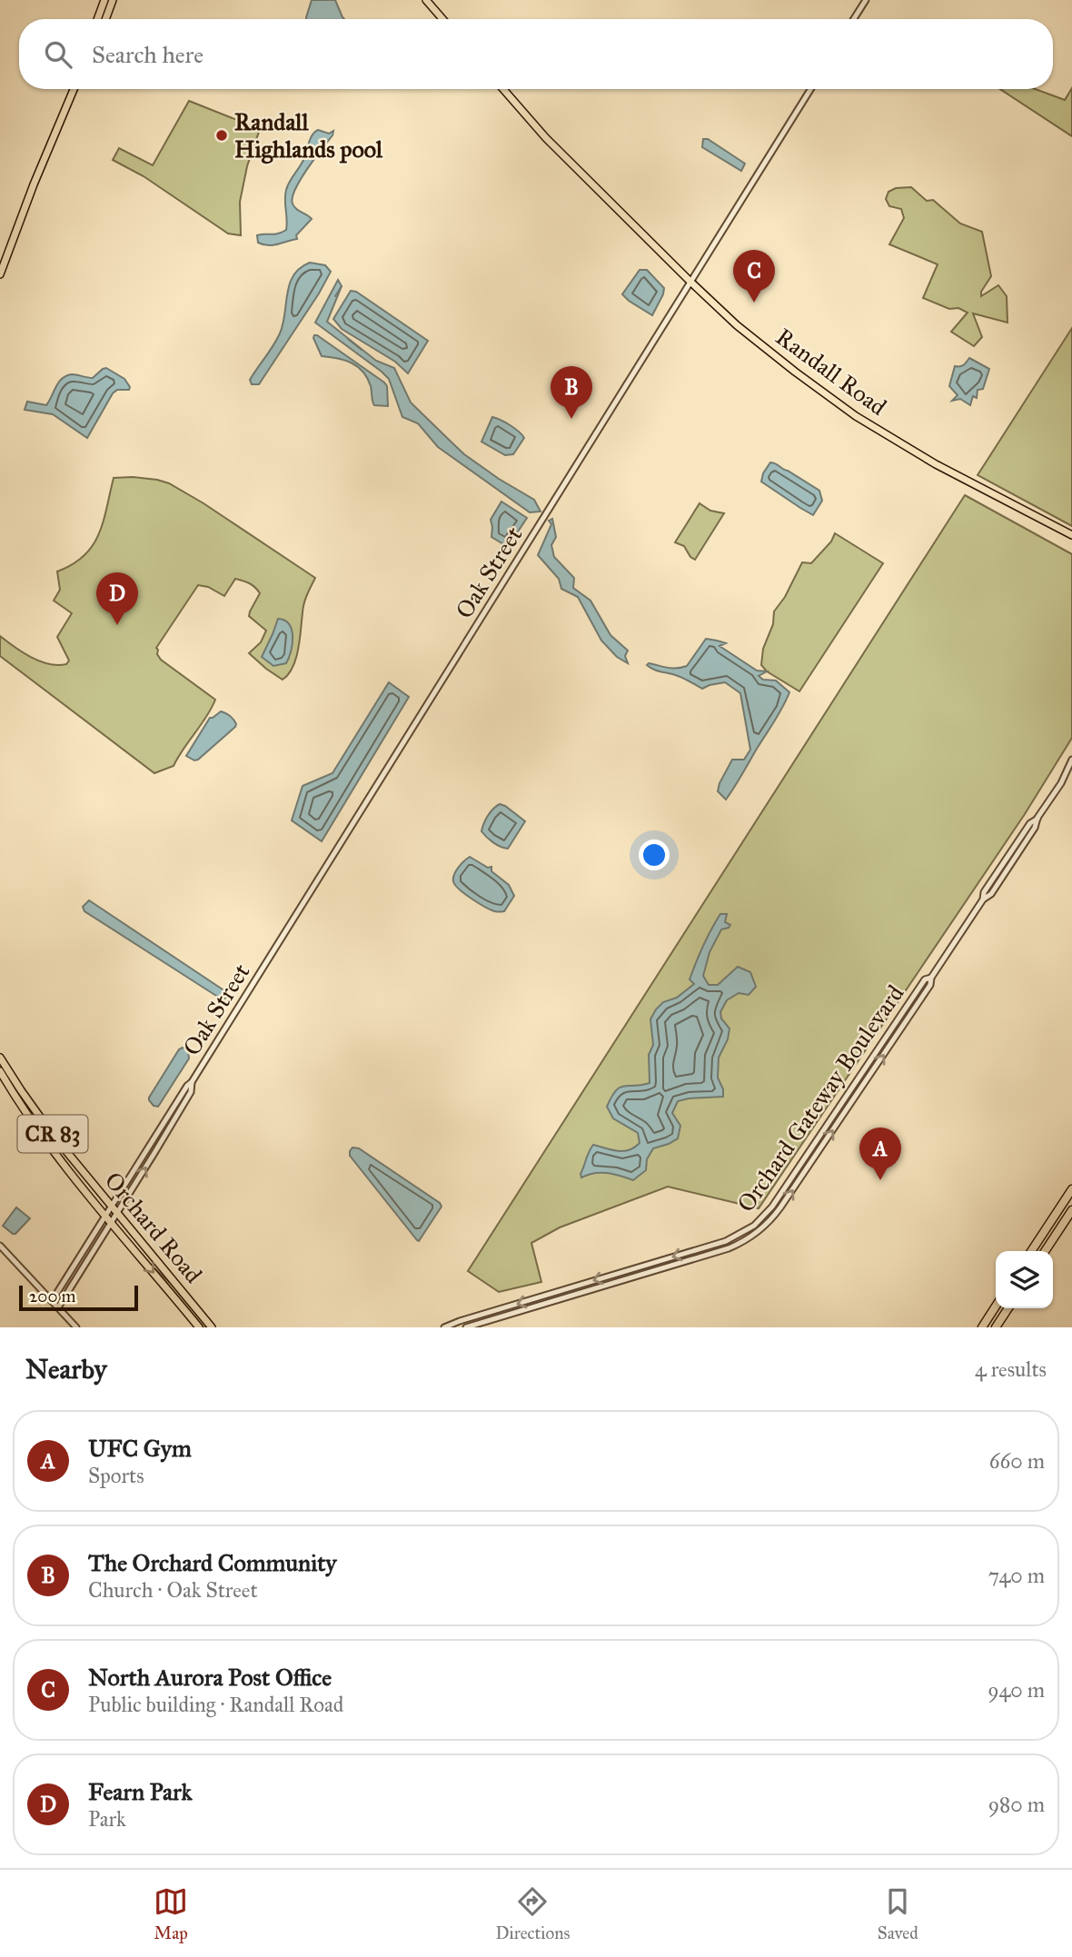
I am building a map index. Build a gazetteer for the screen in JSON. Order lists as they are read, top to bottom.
{
  "streets": {
    "main road": ["Randall Road", "CR 83", "Orchard Road"],
    "street": ["Oak Street", "Orchard Gateway Boulevard"]
  },
  "crossings": [
    ["Randall Road", "Oak Street"],
    ["Oak Street", "Orchard Road"]
  ],
  "places": ["Randall Highlands pool"],
  "scale_bar": "200 m",
  "page": {
    "search": "Search here",
    "pins": [
      "C",
      "B",
      "D",
      "A"
    ],
    "scale": "200 m",
    "heading": ["Nearby", "4 results"],
    "list": [
      {
        "mark": "A",
        "name": "UFC Gym",
        "note": "Sports",
        "value": "660 m"
      },
      {
        "mark": "B",
        "name": "The Orchard Community",
        "note": "Church · Oak Street",
        "value": "740 m"
      },
      {
        "mark": "C",
        "name": "North Aurora Post Office",
        "note": "Public building · Randall Road",
        "value": "940 m"
      },
      {
        "mark": "D",
        "name": "Fearn Park",
        "note": "Park",
        "value": "980 m"
      }
    ],
    "nav": ["Map", "Directions", "Saved"]
  }
}
